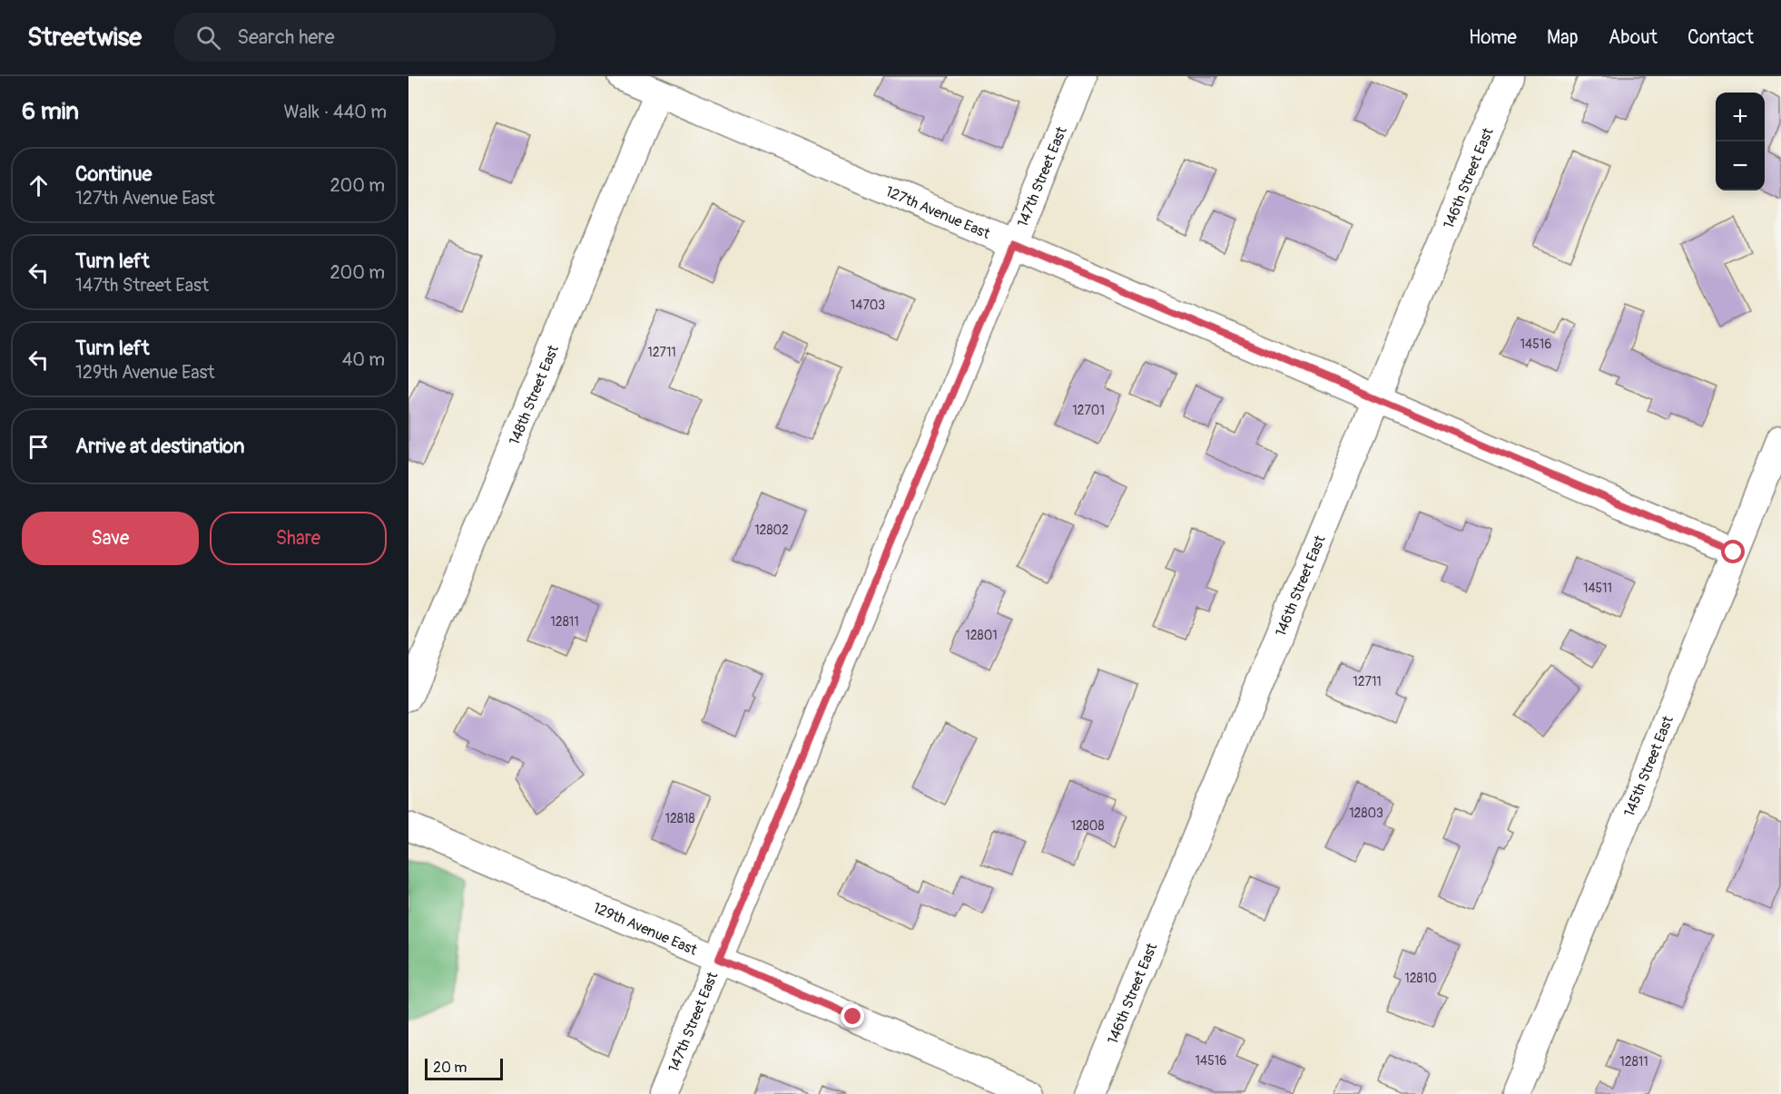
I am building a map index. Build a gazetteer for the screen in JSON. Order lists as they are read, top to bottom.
{
  "streets": {
    "street": [
      "147th Street East",
      "146th Street East",
      "127th Avenue East",
      "148th Street East",
      "145th Street East",
      "129th Avenue East"
    ]
  },
  "crossings": [
    ["147th Street East", "127th Avenue East"],
    ["147th Street East", "129th Avenue East"],
    ["146th Street East", "127th Avenue East"],
    ["127th Avenue East", "148th Street East"],
    ["127th Avenue East", "145th Street East"]
  ],
  "house_numbers": [
    "14703",
    "14516",
    "12711",
    "12701",
    "12802",
    "14511",
    "12811",
    "12801",
    "12711",
    "12803",
    "12818",
    "12808",
    "12810",
    "14516",
    "12811"
  ],
  "scale_bar": "20 m",
  "page": {
    "header": "Streetwise",
    "search": "Search here",
    "nav": [
      "Home",
      "Map",
      "About",
      "Contact"
    ],
    "heading": ["6 min", "Walk · 440 m"],
    "map_buttons": ["+", "−"],
    "list": [
      ["Continue", "127th Avenue East", "200 m"],
      ["Turn left", "147th Street East", "200 m"],
      ["Turn left", "129th Avenue East", "40 m"],
      "Arrive at destination"
    ],
    "buttons": ["Save", "Share"],
    "scale": "20 m"
  }
}
